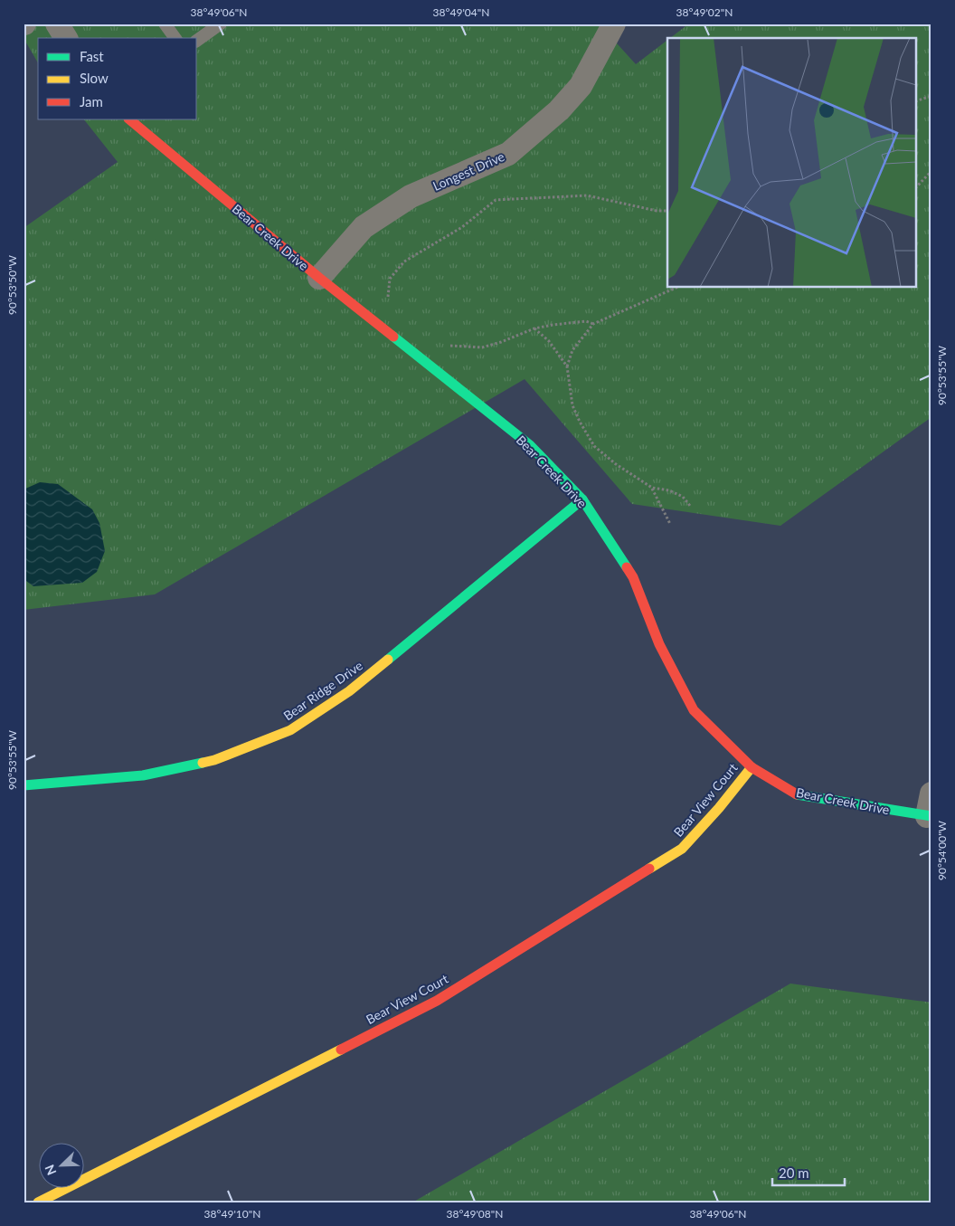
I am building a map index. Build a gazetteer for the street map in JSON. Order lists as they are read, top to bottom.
{
  "streets": {
    "street": [
      "Longest Drive",
      "Bear Creek Drive",
      "Bear Ridge Drive",
      "Bear View Court"
    ]
  },
  "crossings": [
    ["Longest Drive", "Bear Creek Drive"],
    ["Bear Creek Drive", "Bear Ridge Drive"],
    ["Bear Creek Drive", "Bear View Court"]
  ],
  "legend": ["Fast", "Slow", "Jam"],
  "scale_bar": "20 m",
  "north": "bottom left",
  "coordinates": [
    "38°49'06\"N",
    "38°49'04\"N",
    "38°49'02\"N",
    "90°53'50\"W",
    "90°53'55\"W",
    "90°54'00\"W",
    "38°49'10\"N",
    "38°49'08\"N"
  ]
}
